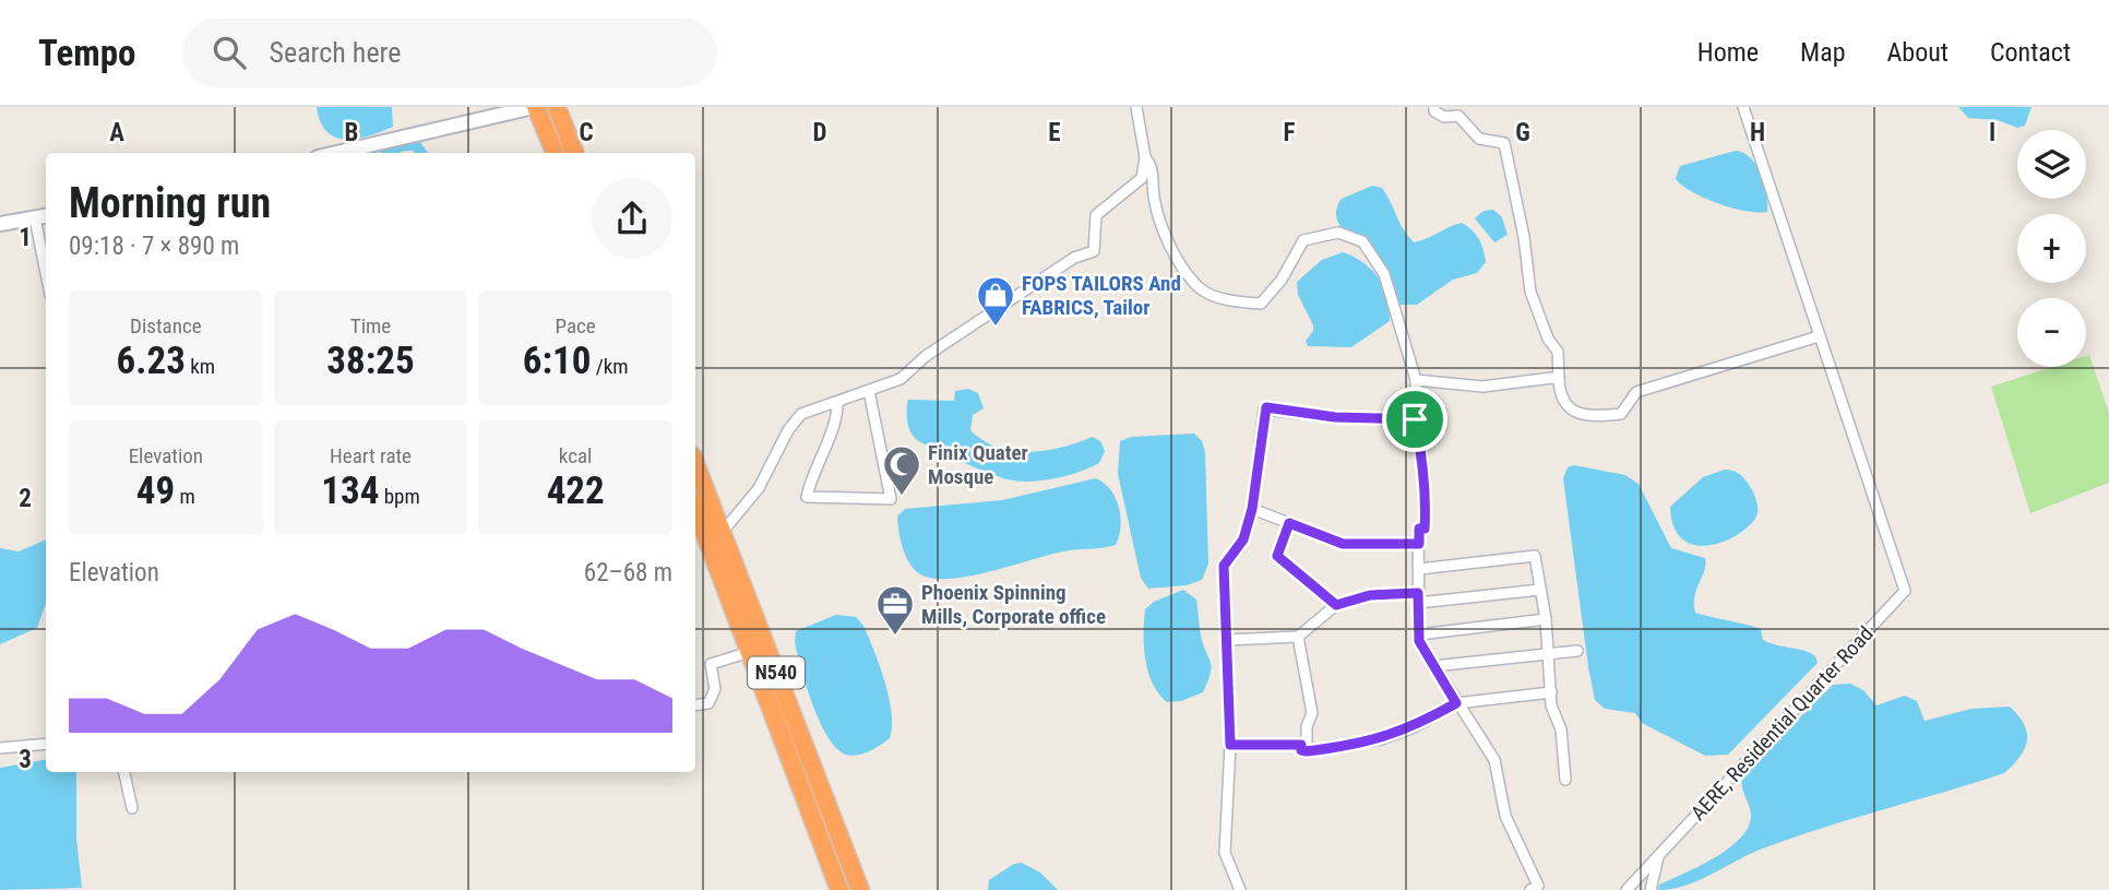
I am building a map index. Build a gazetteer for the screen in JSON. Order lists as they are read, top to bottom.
{
  "streets": {
    "highway": ["N540"],
    "street": ["AERE, Residential Quarter Road"]
  },
  "places": {
    "shop": ["FOPS TAILORS And FABRICS, Tailor"],
    "mosque": ["Finix Quater Mosque"],
    "office": ["Phoenix Spinning Mills, Corporate office"]
  },
  "page": {
    "header": "Tempo",
    "search": "Search here",
    "nav": [
      "Home",
      "Map",
      "About",
      "Contact"
    ],
    "map_buttons": ["+", "−"],
    "heading": ["Morning run", "09:18 · 7 × 890 m"],
    "stats": [
      ["Distance", "6.23 km"],
      ["Time", "38:25"],
      ["Pace", "6:10 /km"],
      ["Elevation", "49 m"],
      ["Heart rate", "134 bpm"],
      ["kcal", "422"]
    ],
    "chart": ["Elevation", "62–68 m"]
  },
  "grid": {
    "columns": [
      "A",
      "B",
      "C",
      "D",
      "E",
      "F",
      "G",
      "H",
      "I"
    ],
    "rows": ["1", "2", "3"]
  }
}
